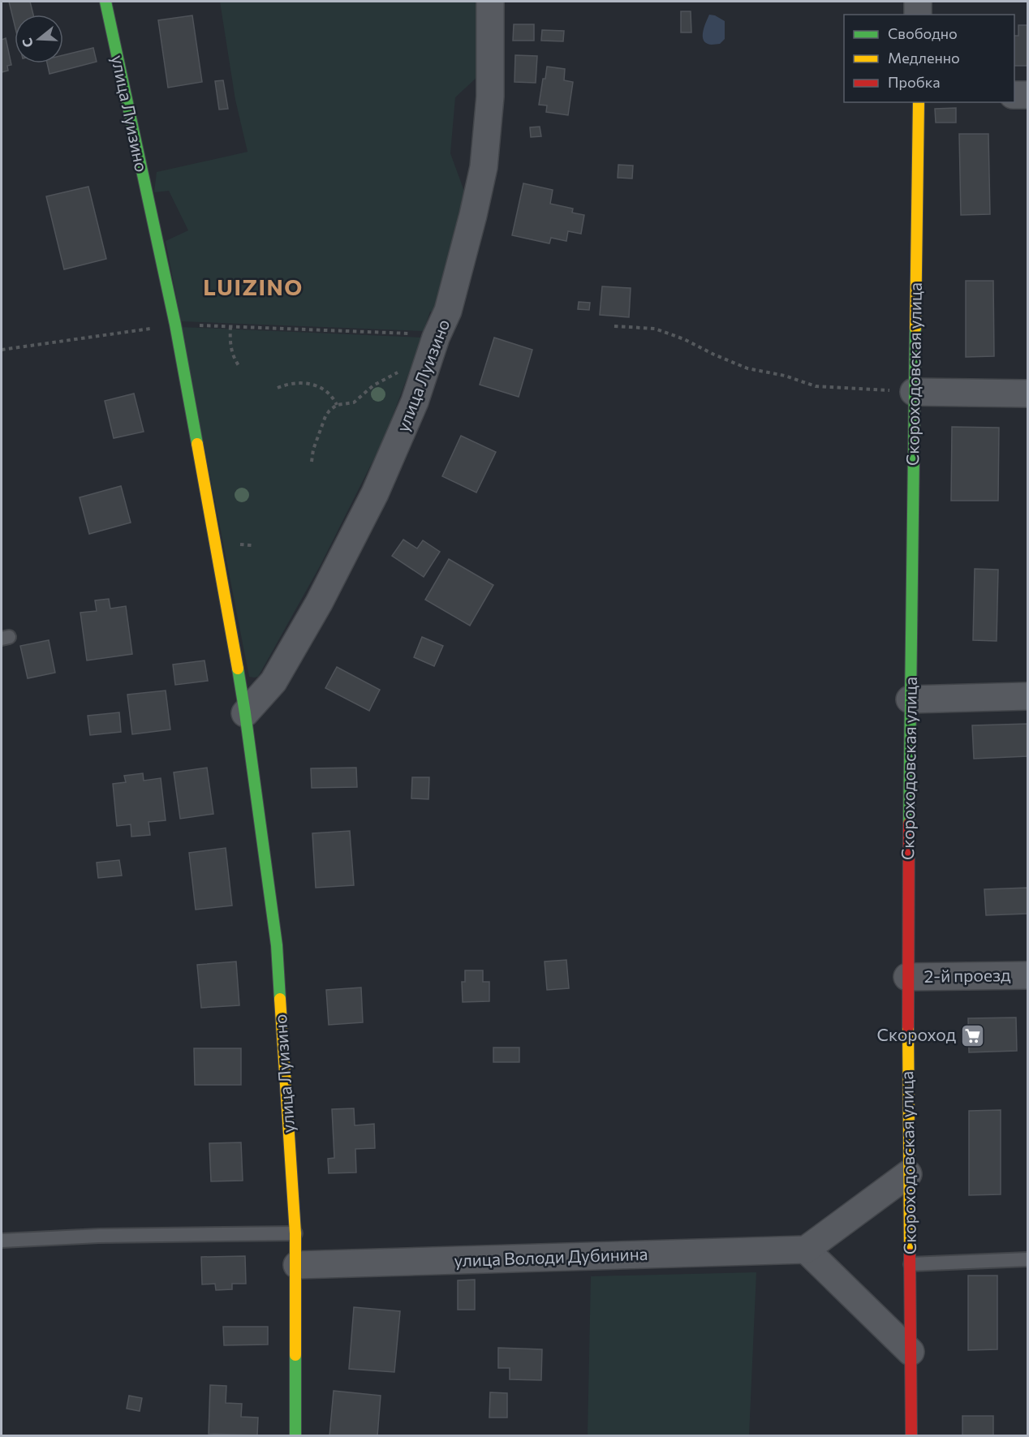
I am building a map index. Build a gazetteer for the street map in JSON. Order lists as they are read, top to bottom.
{
  "streets": {
    "street": [
      "улица Луизино",
      "Скороходовская улица",
      "2-й проезд",
      "улица Володи Дубинина"
    ]
  },
  "crossings": [
    ["улица Луизино", "улица Володи Дубинина"],
    ["Скороходовская улица", "2-й проезд"]
  ],
  "districts": ["LUIZINO"],
  "places": {
    "supermarket": ["Скороход"]
  },
  "legend": ["Свободно", "Медленно", "Пробка"],
  "north": "left"
}
